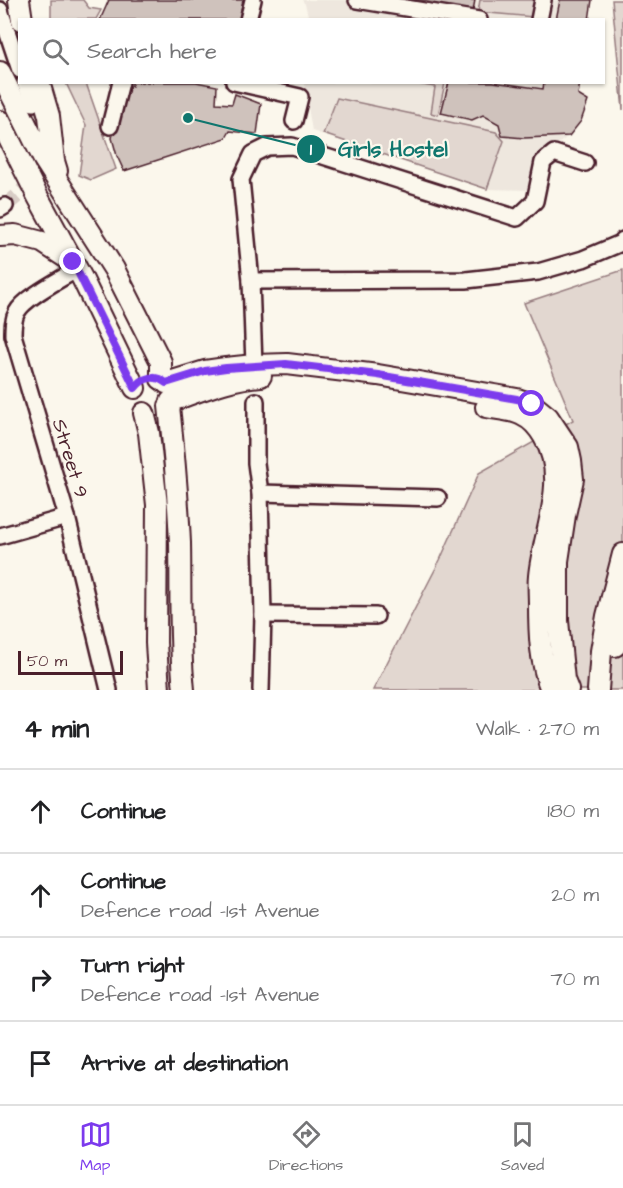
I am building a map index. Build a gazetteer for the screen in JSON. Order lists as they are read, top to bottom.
{
  "streets": {
    "street": ["Street 9"]
  },
  "places": ["Girls Hostel"],
  "scale_bar": "50 m",
  "page": {
    "search": "Search here",
    "scale": "50 m",
    "heading": ["4 min", "Walk · 270 m"],
    "list": [
      ["Continue", "180 m"],
      ["Continue", "Defence road -1st Avenue", "20 m"],
      ["Turn right", "Defence road -1st Avenue", "70 m"],
      "Arrive at destination"
    ],
    "nav": ["Map", "Directions", "Saved"]
  }
}
